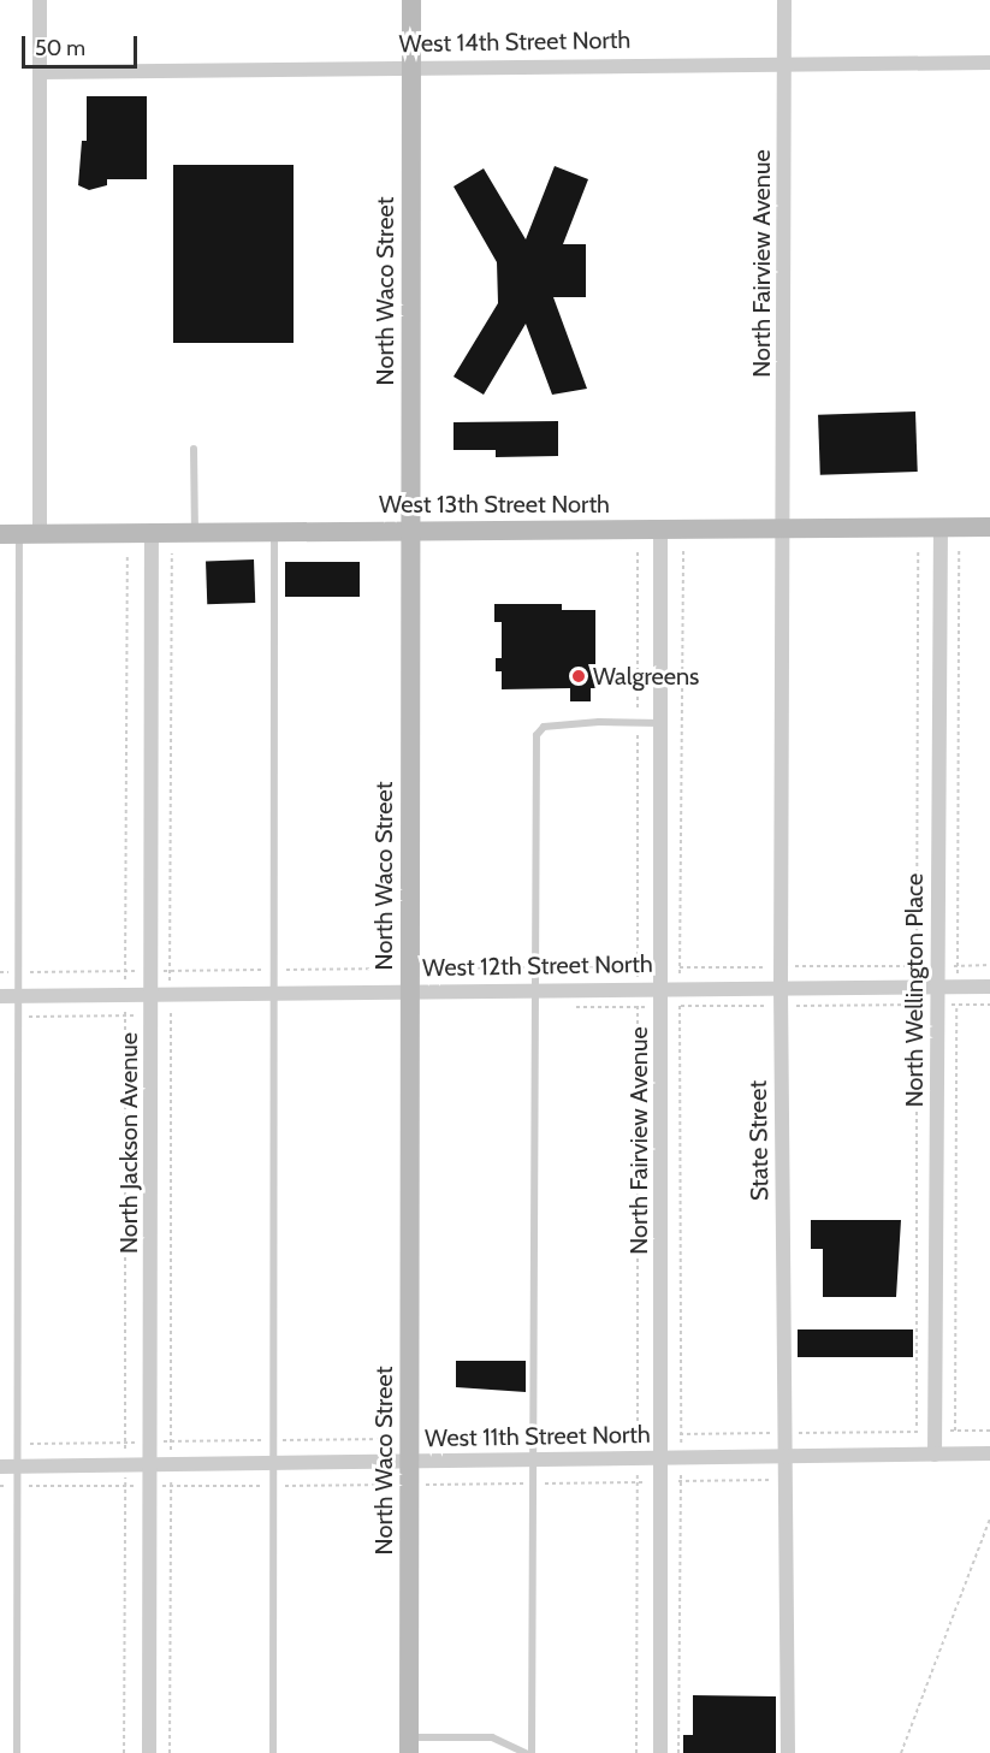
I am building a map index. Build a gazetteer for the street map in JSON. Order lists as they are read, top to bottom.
{
  "streets": {
    "street": [
      "West 14th Street North",
      "North Fairview Avenue",
      "North Waco Street",
      "West 13th Street North",
      "West 12th Street North",
      "North Wellington Place",
      "State Street",
      "North Jackson Avenue",
      "West 11th Street North"
    ]
  },
  "crossings": [
    ["West 14th Street North", "North Fairview Avenue"],
    ["West 14th Street North", "North Waco Street"],
    ["North Fairview Avenue", "West 13th Street North"],
    ["North Fairview Avenue", "West 12th Street North"],
    ["North Fairview Avenue", "State Street"],
    ["North Fairview Avenue", "West 11th Street North"],
    ["North Waco Street", "West 13th Street North"],
    ["North Waco Street", "West 12th Street North"],
    ["North Waco Street", "West 11th Street North"],
    ["West 13th Street North", "North Wellington Place"],
    ["West 13th Street North", "State Street"],
    ["West 13th Street North", "North Jackson Avenue"],
    ["West 12th Street North", "North Wellington Place"],
    ["West 12th Street North", "State Street"],
    ["West 12th Street North", "North Jackson Avenue"],
    ["North Wellington Place", "West 11th Street North"],
    ["State Street", "West 11th Street North"],
    ["North Jackson Avenue", "West 11th Street North"]
  ],
  "places": ["Walgreens"],
  "scale_bar": "50 m"
}
